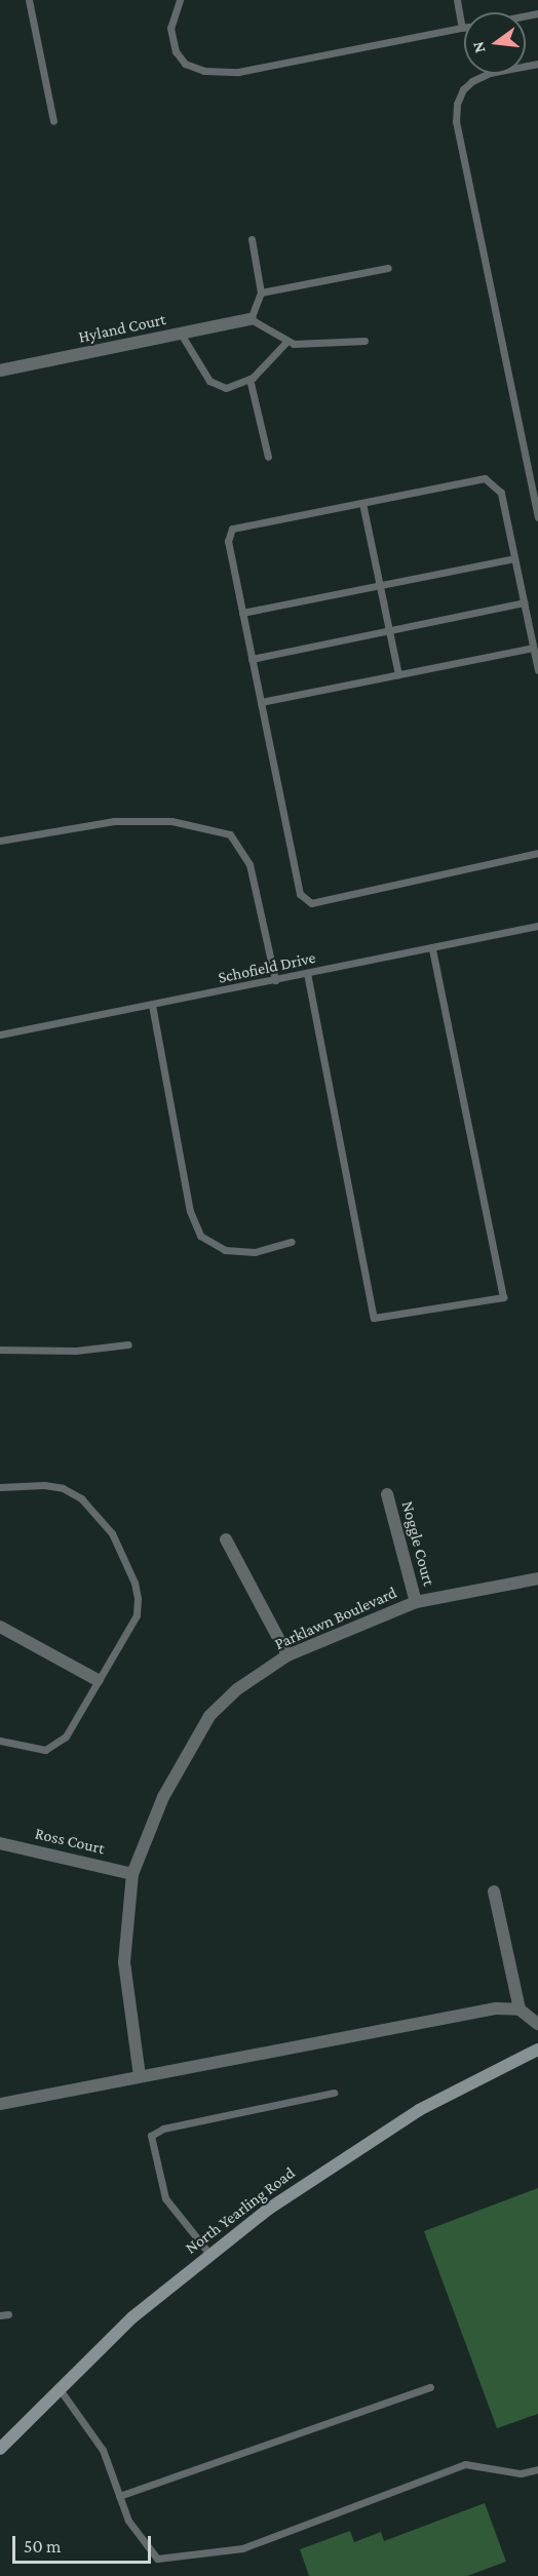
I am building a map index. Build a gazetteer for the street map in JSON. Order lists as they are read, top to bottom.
{
  "streets": {
    "main road": ["North Yearling Road"],
    "street": [
      "Hyland Court",
      "Noggle Court",
      "Parklawn Boulevard",
      "Ross Court"
    ],
    "lane": ["Schofield Drive"]
  },
  "crossings": [
    ["Noggle Court", "Parklawn Boulevard"],
    ["Parklawn Boulevard", "Ross Court"]
  ],
  "scale_bar": "50 m",
  "north": "left"
}
